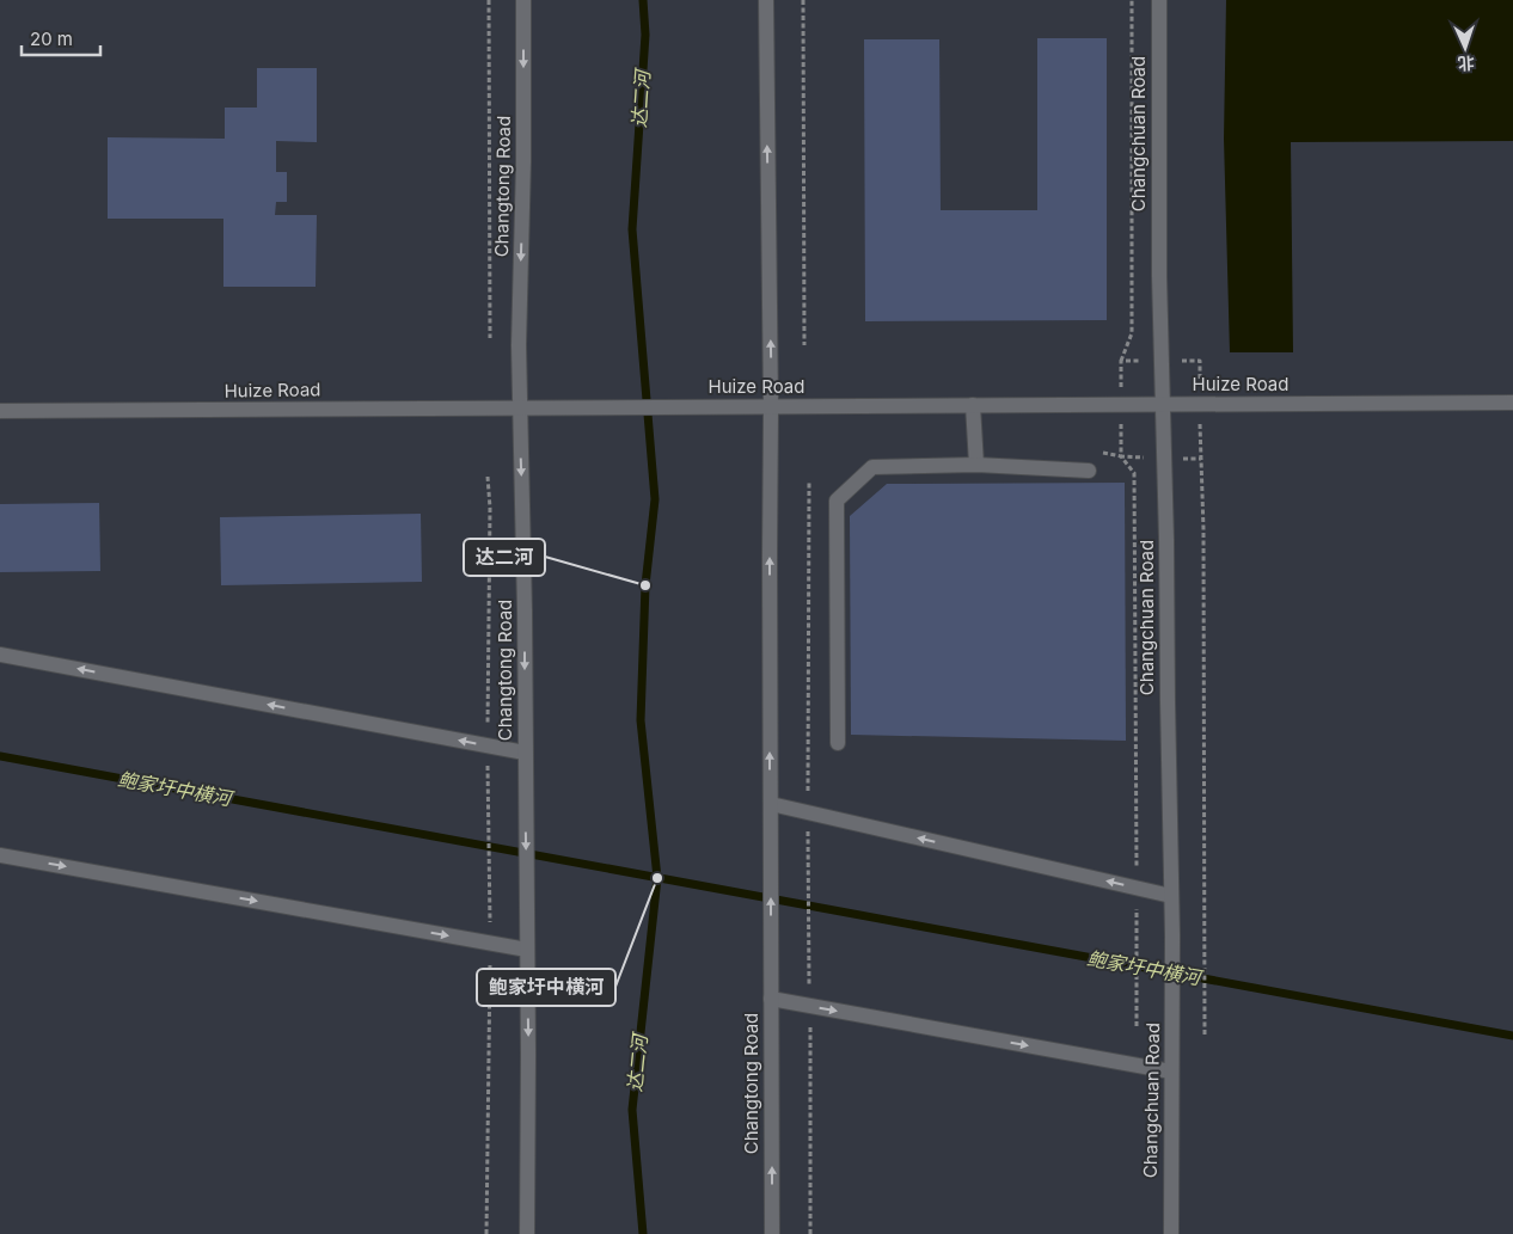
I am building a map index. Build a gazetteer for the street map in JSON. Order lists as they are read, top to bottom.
{
  "streets": {
    "street": ["Changchuan Road", "Changtong Road", "Huize Road"]
  },
  "crossings": [
    ["Changchuan Road", "Huize Road"],
    ["Changtong Road", "Huize Road"]
  ],
  "water": ["达二河", "鲍家圩中横河"],
  "places": ["达二河", "鲍家圩中横河"],
  "scale_bar": "20 m",
  "north": "bottom"
}
